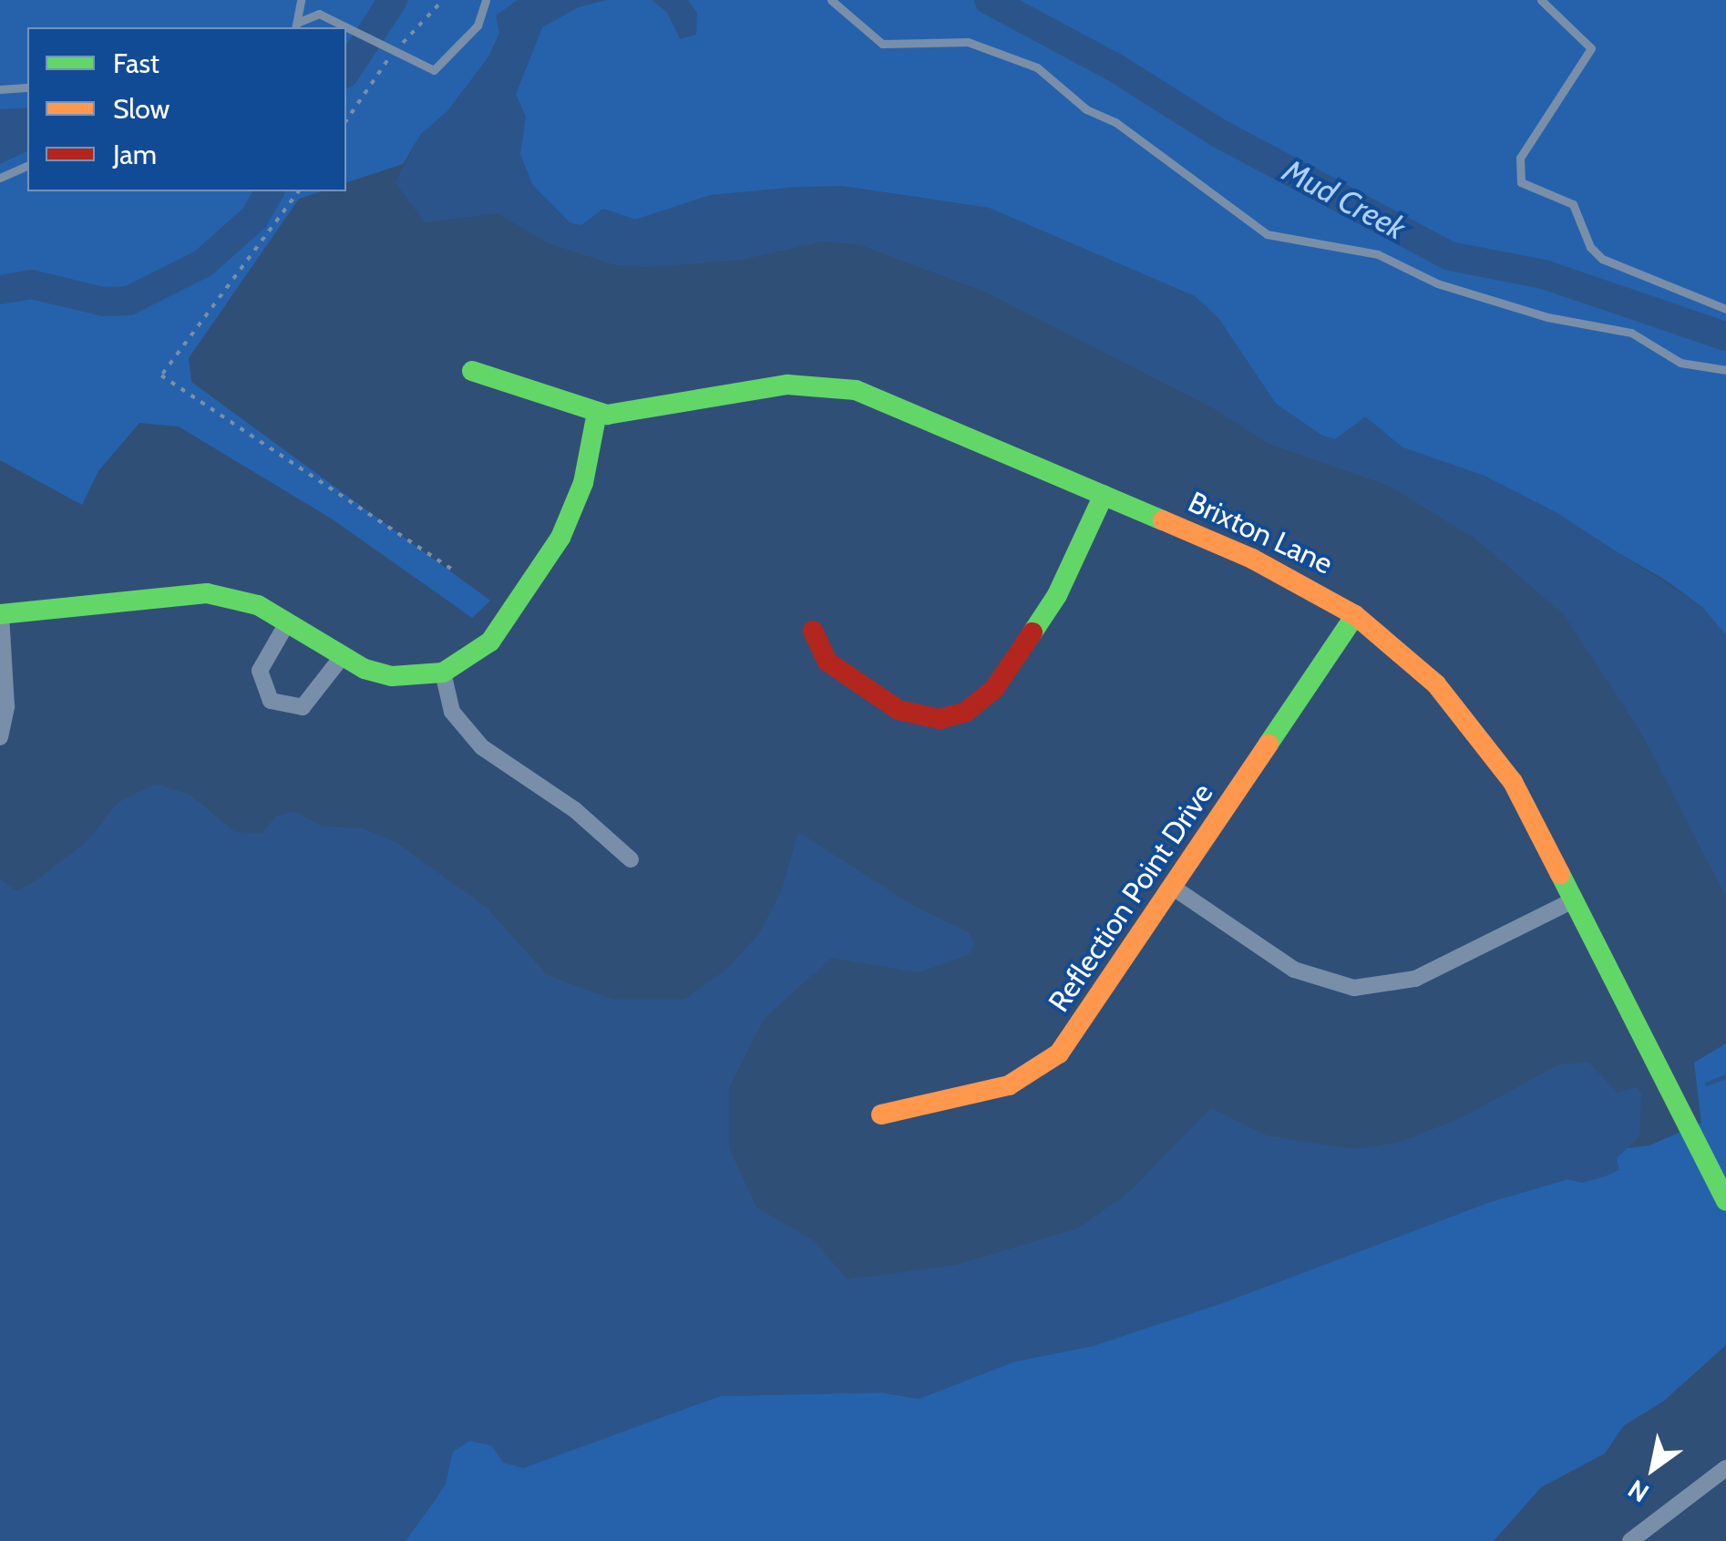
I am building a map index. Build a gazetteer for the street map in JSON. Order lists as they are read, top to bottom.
{
  "streets": {
    "street": ["Brixton Lane", "Reflection Point Drive"]
  },
  "crossings": [
    ["Brixton Lane", "Reflection Point Drive"]
  ],
  "water": ["Mud Creek"],
  "legend": ["Fast", "Slow", "Jam"],
  "north": "bottom left"
}
